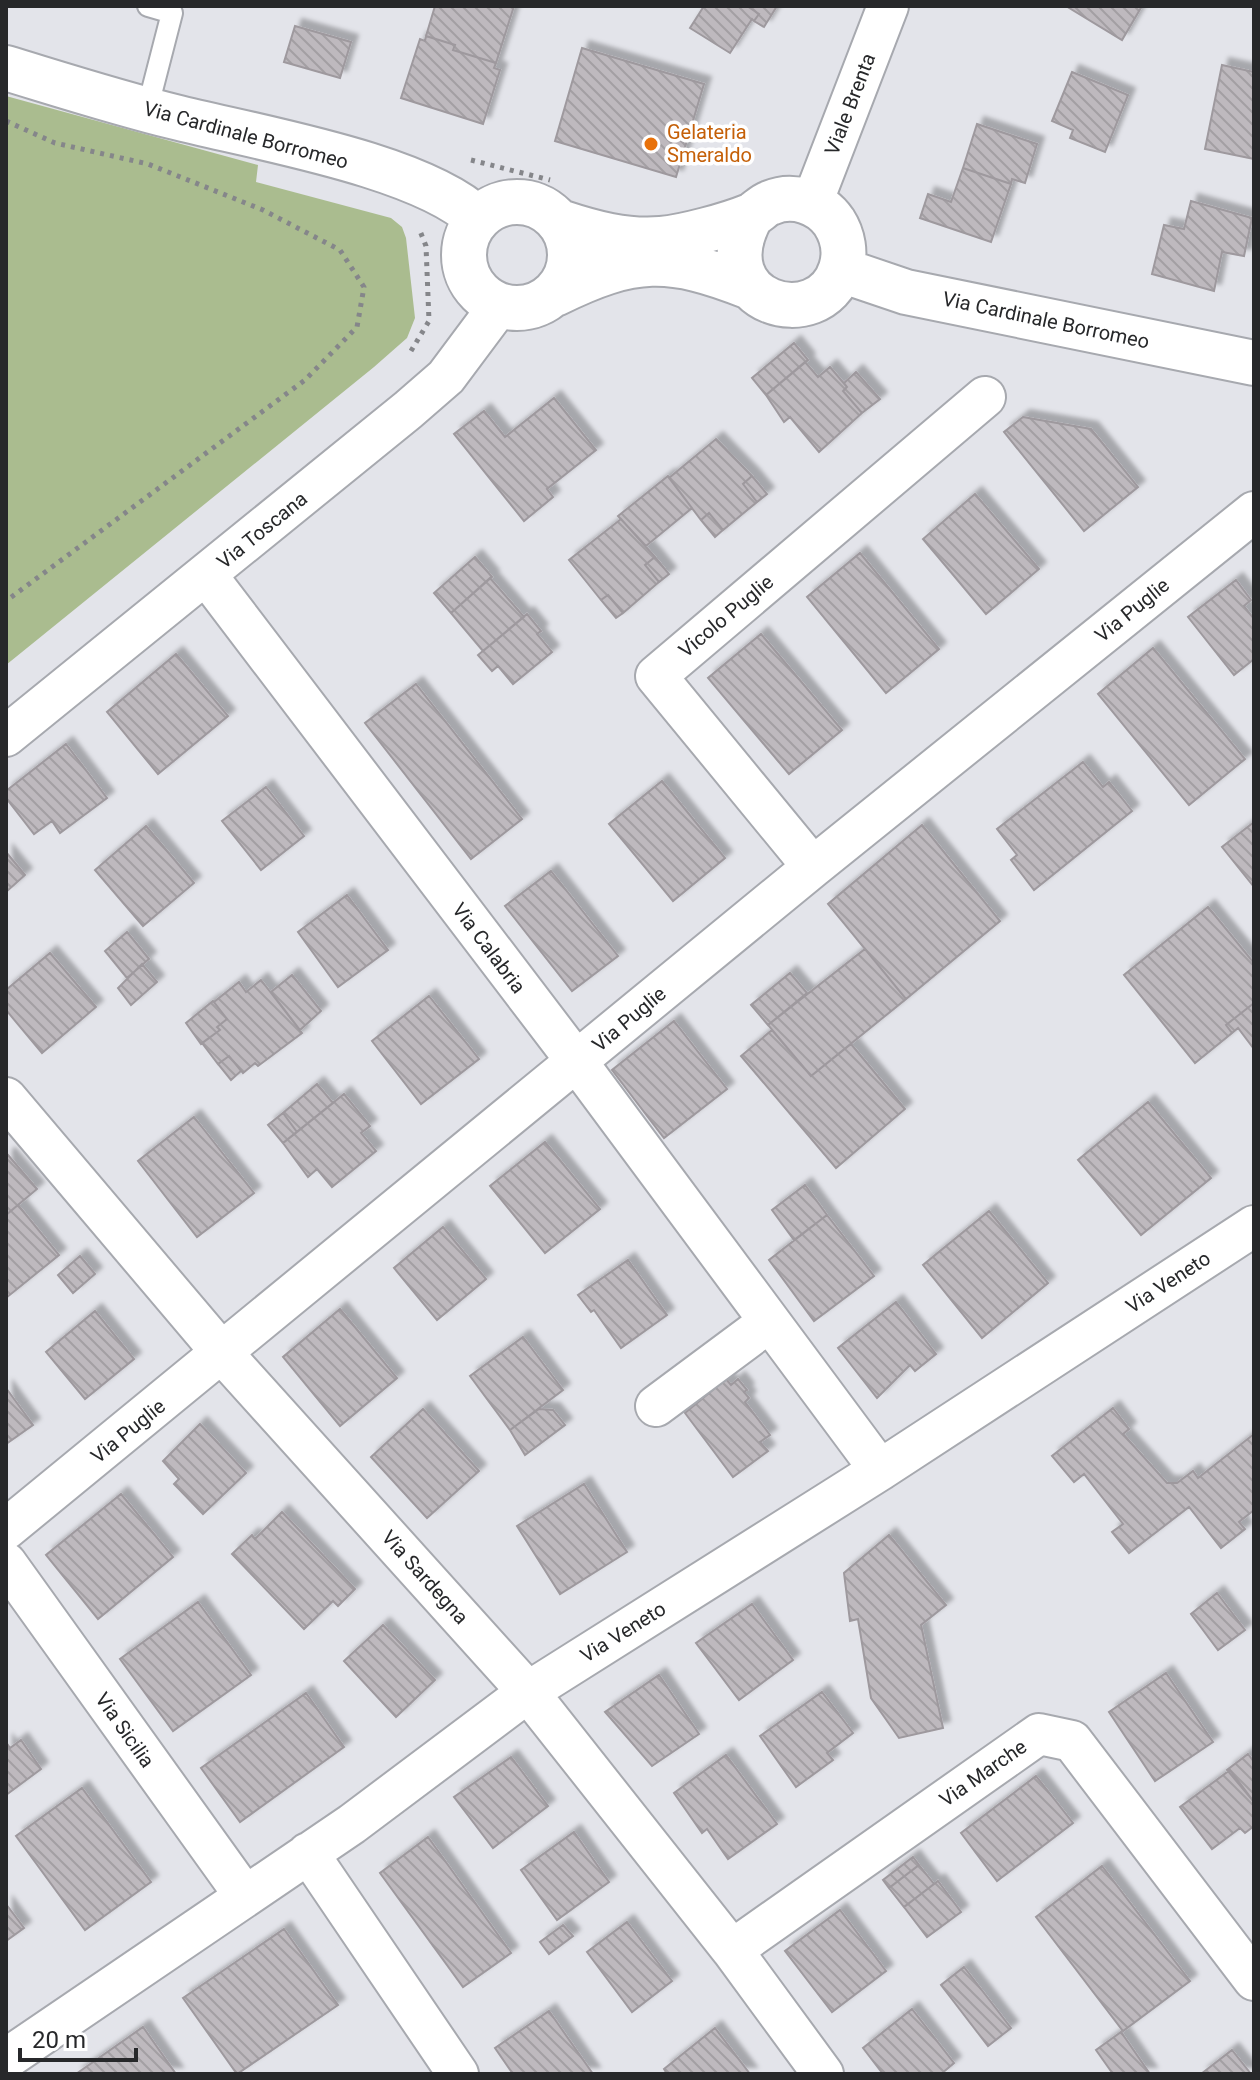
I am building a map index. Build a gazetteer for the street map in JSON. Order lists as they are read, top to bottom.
{
  "streets": {
    "street": [
      "Viale Brenta",
      "Via Cardinale Borromeo",
      "Via Toscana",
      "Via Puglie",
      "Vicolo Puglie",
      "Via Calabria",
      "Via Veneto",
      "Via Sardegna",
      "Via Sicilia",
      "Via Marche"
    ]
  },
  "crossings": [
    ["Viale Brenta", "Via Cardinale Borromeo"],
    ["Via Cardinale Borromeo", "Via Toscana"],
    ["Via Toscana", "Via Calabria"],
    ["Via Puglie", "Vicolo Puglie"],
    ["Via Puglie", "Via Calabria"],
    ["Via Puglie", "Via Sardegna"],
    ["Via Calabria", "Via Veneto"],
    ["Via Veneto", "Via Sardegna"],
    ["Via Veneto", "Via Sicilia"],
    ["Via Sardegna", "Via Marche"]
  ],
  "places": ["Gelateria Smeraldo"],
  "scale_bar": "20 m"
}
